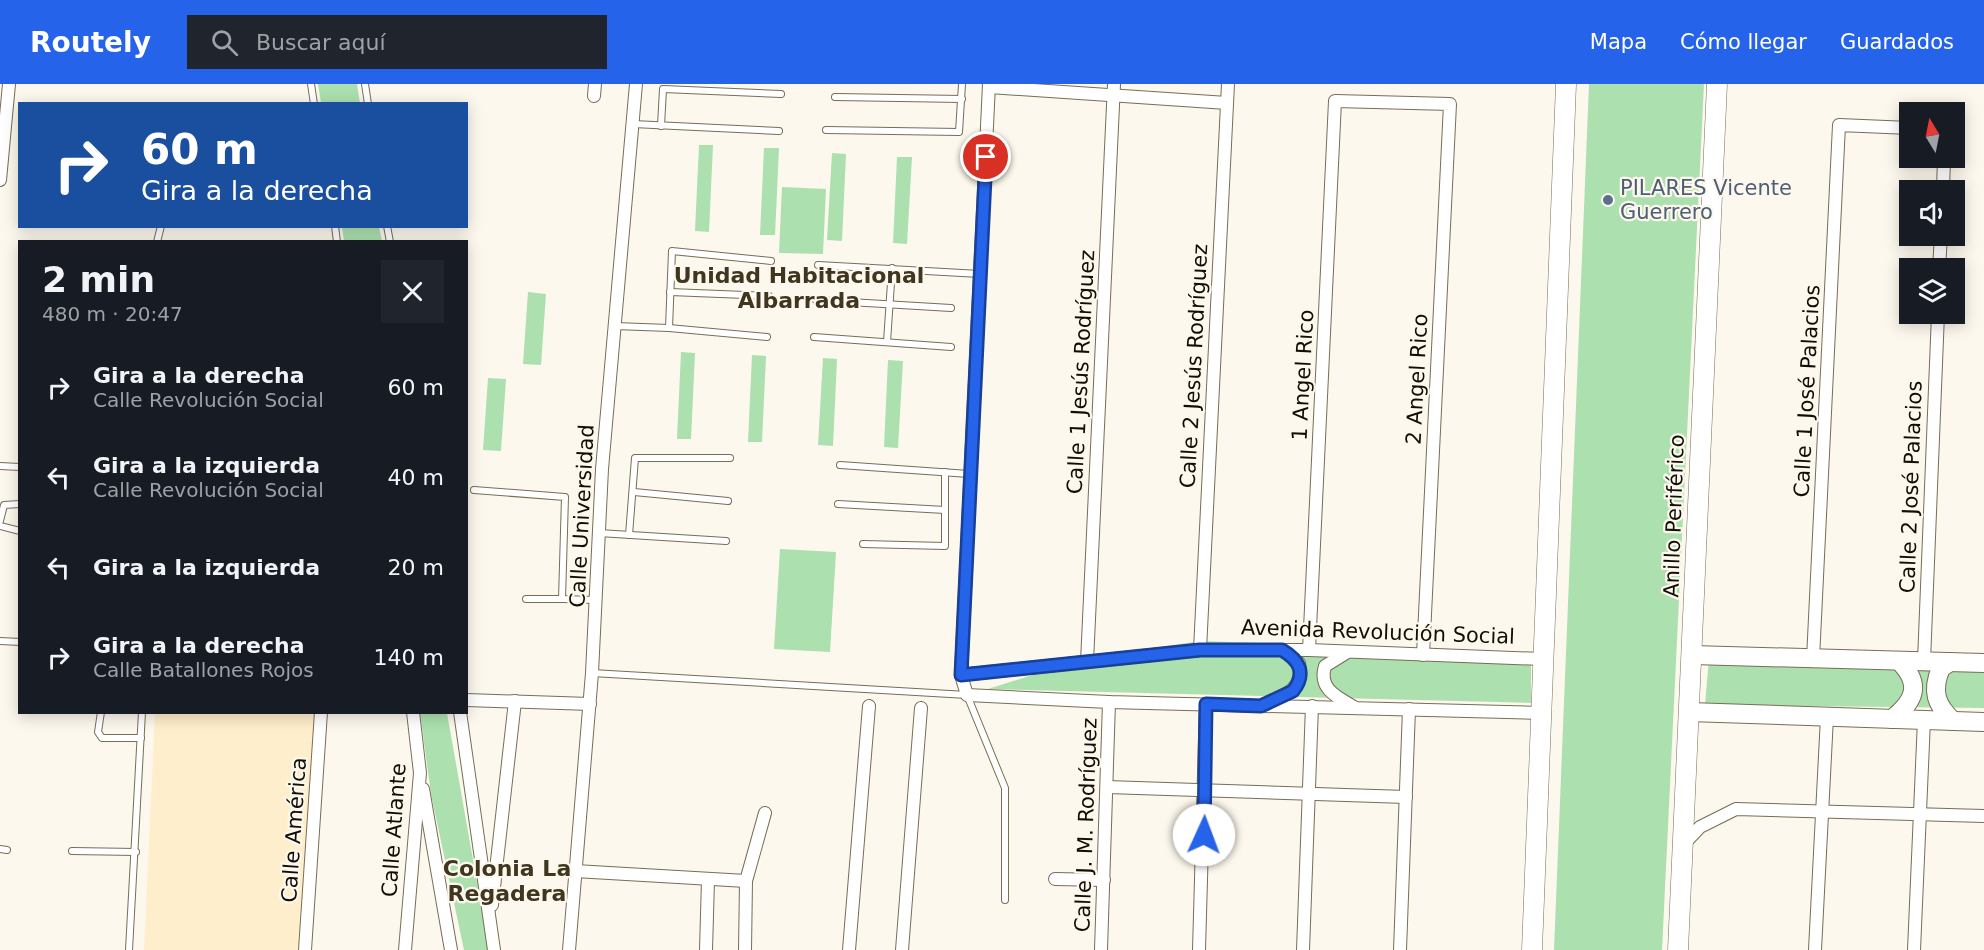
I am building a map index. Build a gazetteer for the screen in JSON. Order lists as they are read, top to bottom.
{
  "streets": {
    "main road": ["Anillo Periférico"],
    "street": [
      "Calle 2 Jesús Rodríguez",
      "Calle 1 Jesús Rodríguez",
      "1 Angel Rico",
      "2 Angel Rico",
      "Calle 1 José Palacios",
      "Calle 2 José Palacios",
      "Calle Universidad",
      "Avenida Revolución Social",
      "Calle J. M. Rodríguez",
      "Calle América",
      "Calle Atlante"
    ]
  },
  "crossings": [
    ["Calle 2 Jesús Rodríguez", "Avenida Revolución Social"],
    ["Calle 1 Jesús Rodríguez", "Avenida Revolución Social"],
    ["1 Angel Rico", "2 Angel Rico"],
    ["1 Angel Rico", "Avenida Revolución Social"],
    ["2 Angel Rico", "Avenida Revolución Social"]
  ],
  "districts": ["Unidad Habitacional Albarrada", "Colonia La Regadera"],
  "places": ["PILARES Vicente Guerrero"],
  "north": "top",
  "page": {
    "header": "Routely",
    "search": "Buscar aquí",
    "nav": ["Mapa", "Cómo llegar", "Guardados"],
    "turn": ["60 m", "Gira a la derecha"],
    "heading": ["2 min", "480 m · 20:47"],
    "list": [
      {
        "name": "Gira a la derecha",
        "note": "Calle Revolución Social",
        "value": "60 m"
      },
      {
        "name": "Gira a la izquierda",
        "note": "Calle Revolución Social",
        "value": "40 m"
      },
      {
        "name": "Gira a la izquierda",
        "value": "20 m"
      },
      {
        "name": "Gira a la derecha",
        "note": "Calle Batallones Rojos",
        "value": "140 m"
      }
    ]
  }
}
